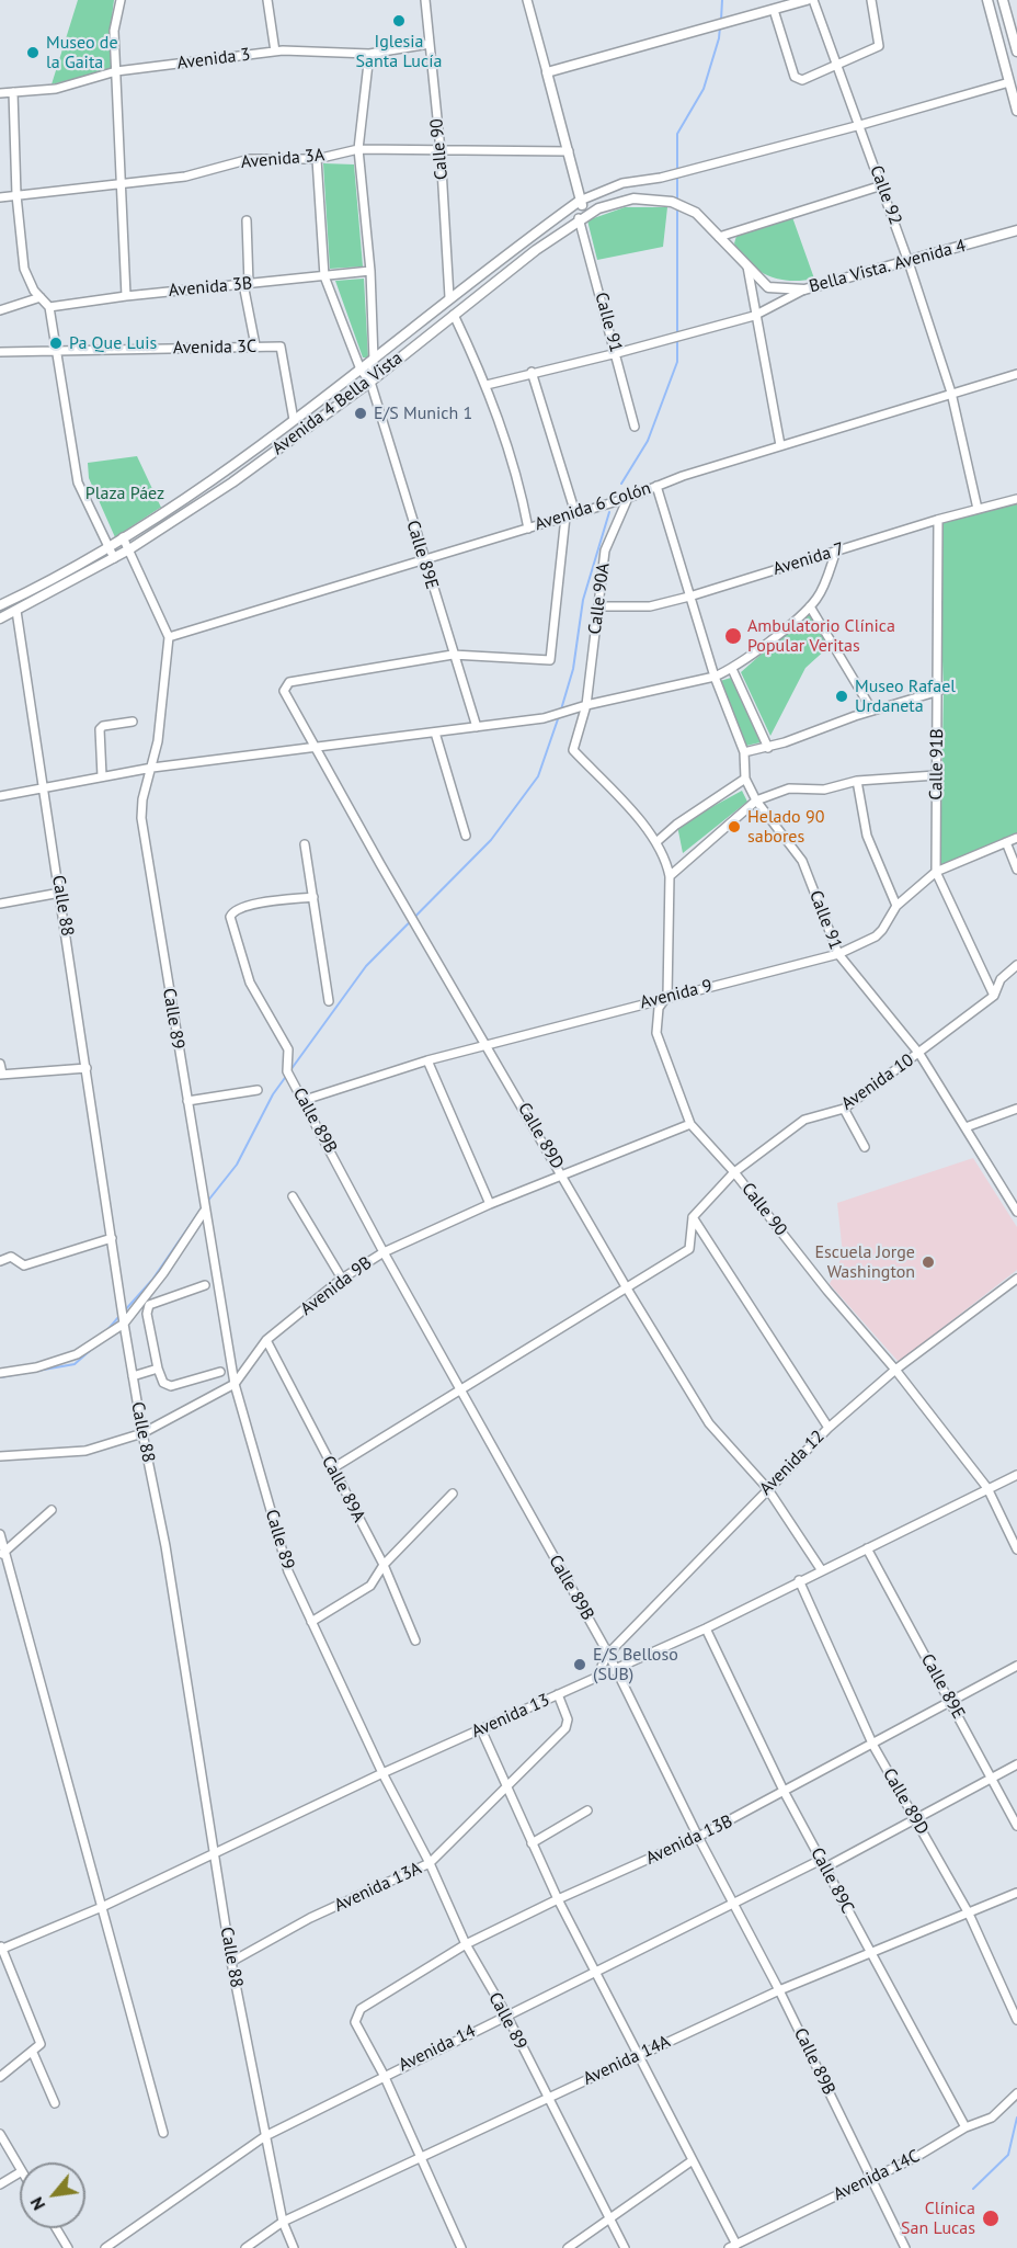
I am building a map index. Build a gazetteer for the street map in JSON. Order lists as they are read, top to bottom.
{
  "streets": {
    "street": [
      "Avenida 3",
      "Calle 90",
      "Avenida 3A",
      "Calle 92",
      "Bella Vista. Avenida 4",
      "Avenida 3B",
      "Calle 91",
      "Avenida 3C",
      "Avenida 4 Bella Vista",
      "Avenida 6 Colón",
      "Calle 89E",
      "Avenida 7",
      "Calle 90A",
      "Calle 91B",
      "Calle 88",
      "Avenida 9",
      "Calle 89",
      "Avenida 10",
      "Calle 89B",
      "Calle 89D",
      "Avenida 9B",
      "Avenida 12",
      "Calle 89A",
      "Avenida 13",
      "Avenida 13B",
      "Calle 89C",
      "Avenida 13A",
      "Avenida 14",
      "Avenida 14A",
      "Avenida 14C"
    ]
  },
  "crossings": [
    ["Avenida 3", "Calle 90"],
    ["Calle 90", "Avenida 3A"],
    ["Calle 90", "Avenida 4 Bella Vista"],
    ["Calle 90", "Calle 90A"],
    ["Calle 90", "Avenida 9"],
    ["Calle 90", "Avenida 10"],
    ["Calle 90", "Avenida 9B"],
    ["Calle 90", "Avenida 12"],
    ["Calle 90", "Avenida 13"],
    ["Calle 92", "Bella Vista. Avenida 4"],
    ["Calle 92", "Avenida 6 Colón"],
    ["Calle 92", "Avenida 7"],
    ["Bella Vista. Avenida 4", "Avenida 4 Bella Vista"],
    ["Calle 91", "Avenida 4 Bella Vista"],
    ["Calle 91", "Avenida 6 Colón"],
    ["Calle 91", "Avenida 7"],
    ["Calle 91", "Avenida 9"],
    ["Calle 91", "Avenida 10"],
    ["Avenida 3C", "Avenida 4 Bella Vista"],
    ["Avenida 4 Bella Vista", "Calle 89E"],
    ["Avenida 4 Bella Vista", "Calle 88"],
    ["Avenida 6 Colón", "Calle 89E"],
    ["Avenida 6 Colón", "Calle 90A"],
    ["Avenida 6 Colón", "Calle 89"],
    ["Calle 89E", "Calle 89D"],
    ["Calle 89E", "Avenida 13"],
    ["Calle 89E", "Avenida 13B"],
    ["Avenida 7", "Calle 90A"],
    ["Avenida 7", "Calle 91B"],
    ["Calle 91B", "Avenida 9"],
    ["Calle 91B", "Avenida 10"],
    ["Calle 88", "Avenida 9B"],
    ["Calle 88", "Avenida 13"],
    ["Calle 88", "Avenida 13A"],
    ["Calle 88", "Avenida 14"],
    ["Calle 88", "Avenida 14A"],
    ["Avenida 9", "Calle 89B"],
    ["Avenida 9", "Calle 89D"],
    ["Calle 89", "Avenida 9B"],
    ["Calle 89", "Avenida 13"],
    ["Calle 89", "Avenida 13B"],
    ["Calle 89", "Avenida 13A"],
    ["Calle 89", "Avenida 14"],
    ["Calle 89", "Avenida 14A"],
    ["Calle 89B", "Avenida 9B"],
    ["Calle 89B", "Avenida 12"],
    ["Calle 89B", "Avenida 13"],
    ["Calle 89B", "Avenida 13B"],
    ["Calle 89B", "Avenida 14"],
    ["Calle 89B", "Avenida 14A"],
    ["Calle 89B", "Avenida 14C"],
    ["Calle 89D", "Avenida 9B"],
    ["Calle 89D", "Avenida 12"],
    ["Calle 89D", "Avenida 13"],
    ["Calle 89D", "Avenida 13B"],
    ["Calle 89D", "Avenida 14A"],
    ["Avenida 9B", "Calle 89A"],
    ["Avenida 12", "Avenida 13"],
    ["Avenida 13", "Calle 89C"],
    ["Avenida 13", "Avenida 13A"],
    ["Avenida 13B", "Calle 89C"],
    ["Avenida 13B", "Avenida 14"],
    ["Calle 89C", "Avenida 14"],
    ["Calle 89C", "Avenida 14A"],
    ["Calle 89C", "Avenida 14C"]
  ],
  "parks": ["Plaza Páez"],
  "places": [
    "Iglesia Santa Lucía",
    "Museo de la Gaita",
    "Pa Que Luis",
    "E/S Munich 1",
    "Ambulatorio Clínica Popular Veritas",
    "Museo Rafael Urdaneta",
    "Helado 90 sabores",
    "Escuela Jorge Washington",
    "E/S Belloso (SUB)",
    "Clínica San Lucas"
  ],
  "north": "bottom left"
}
